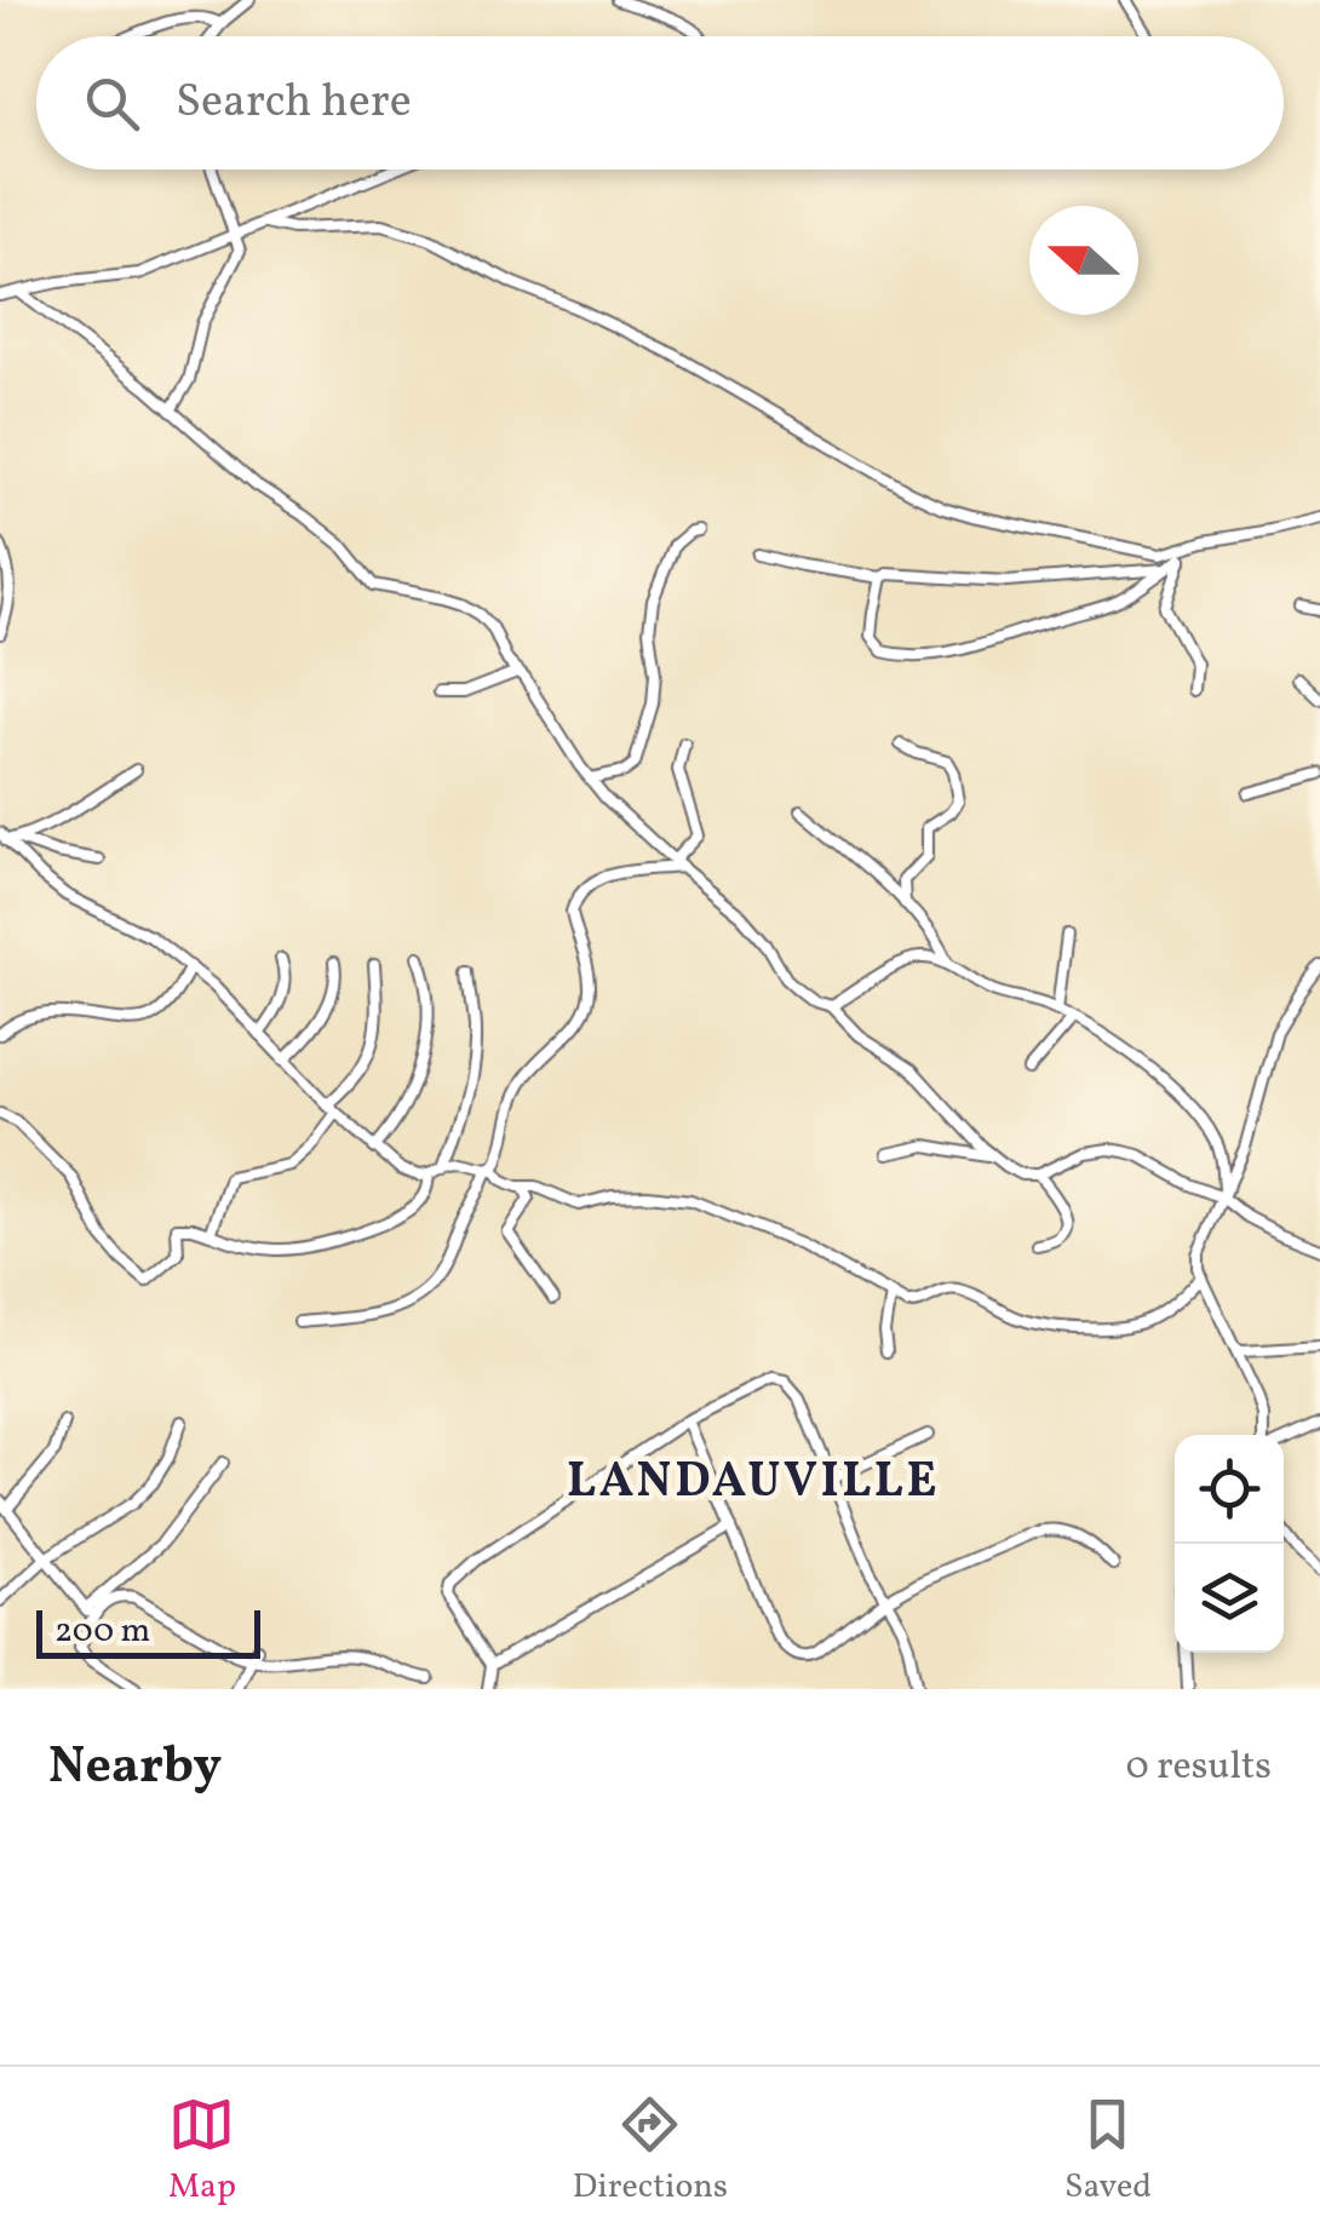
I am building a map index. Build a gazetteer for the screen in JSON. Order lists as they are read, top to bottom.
{
  "districts": ["LANDAUVILLE"],
  "scale_bar": "200 m",
  "north": "left",
  "page": {
    "search": "Search here",
    "scale": "200 m",
    "heading": ["Nearby", "0 results"],
    "nav": ["Map", "Directions", "Saved"]
  }
}
